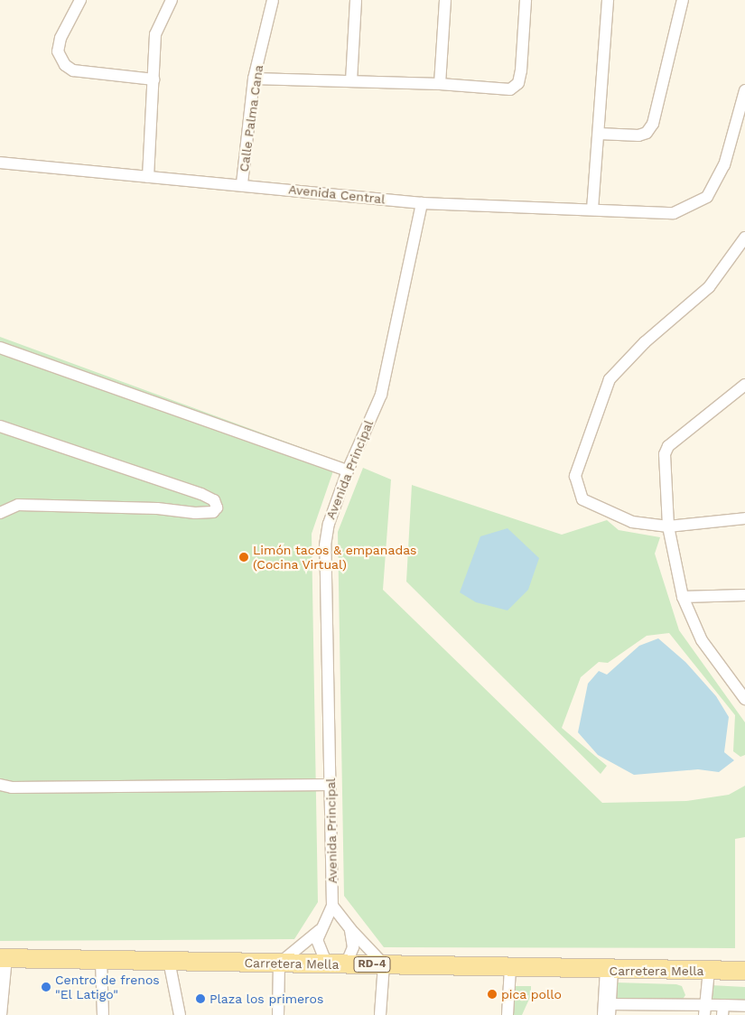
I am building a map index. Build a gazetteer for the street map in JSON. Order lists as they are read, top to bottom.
{
  "streets": {
    "main road": ["Carretera Mella", "RD-4"],
    "street": ["Calle Palma Cana", "Avenida Central", "Avenida Principal"]
  },
  "crossings": [
    ["Calle Palma Cana", "Avenida Central"],
    ["Avenida Central", "Avenida Principal"]
  ],
  "places": [
    "Limón tacos & empanadas (Cocina Virtual)",
    "Centro de frenos \"El Latigo\"",
    "pica pollo",
    "Plaza los primeros"
  ]
}
